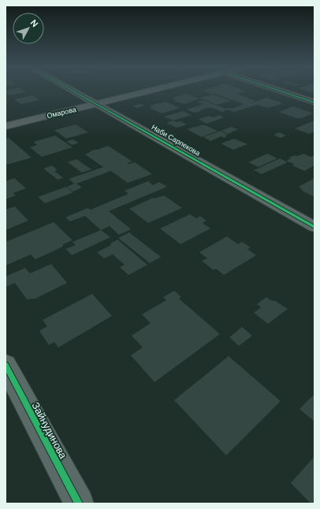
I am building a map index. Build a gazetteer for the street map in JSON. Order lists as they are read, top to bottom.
{
  "streets": {
    "street": ["Омарова", "Наби Сарпекова", "Зайнудинова"]
  },
  "crossings": [
    ["Омарова", "Наби Сарпекова"]
  ],
  "north": "top right"
}
